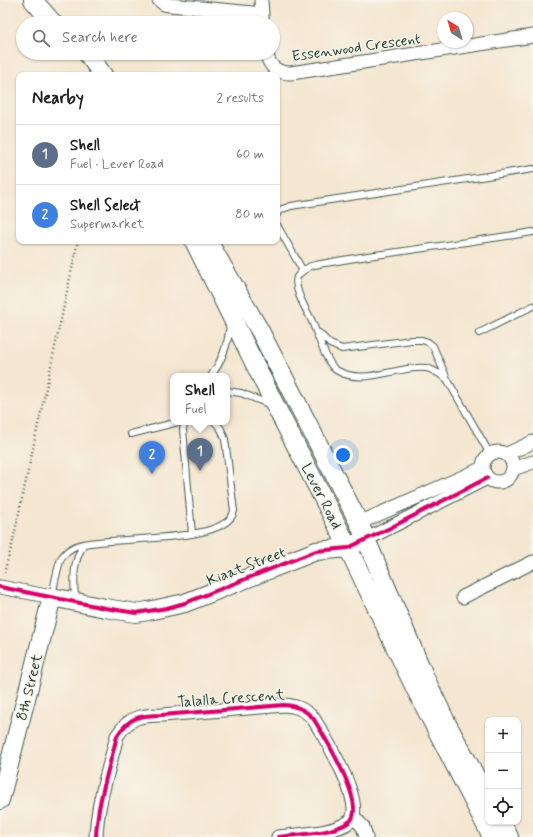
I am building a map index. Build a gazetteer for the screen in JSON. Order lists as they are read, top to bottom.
{
  "streets": {
    "main road": ["Lever Road", "Kiaat Street", "8th Street"],
    "street": ["Essenwood Crescent", "Talalla Crescent"]
  },
  "crossings": [
    ["Lever Road", "Kiaat Street"],
    ["Kiaat Street", "8th Street"]
  ],
  "north": "top left",
  "page": {
    "search": "Search here",
    "heading": ["Nearby", "2 results"],
    "list": [
      {
        "mark": "1",
        "name": "Shell",
        "note": "Fuel · Lever Road",
        "value": "60 m"
      },
      {
        "mark": "2",
        "name": "Shell Select",
        "note": "Supermarket",
        "value": "80 m"
      }
    ],
    "popup": ["Shell", "Fuel"],
    "pins": ["1", "2"],
    "map_buttons": ["+", "−"]
  }
}
